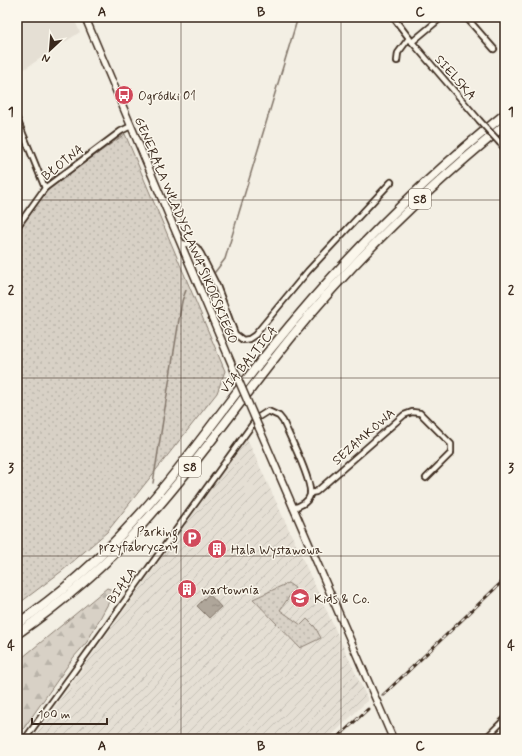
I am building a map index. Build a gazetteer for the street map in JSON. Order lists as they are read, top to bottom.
{
  "streets": {
    "highway": ["S8", "VIA BALTICA"],
    "street": [
      "SIELSKA",
      "BŁOTNA",
      "GENERAŁA WŁADYSŁAWA SIKORSKIEGO",
      "SEZAMKOWA",
      "BIAŁA"
    ]
  },
  "crossings": [
    ["BŁOTNA", "GENERAŁA WŁADYSŁAWA SIKORSKIEGO"],
    ["SEZAMKOWA", "BIAŁA"]
  ],
  "places": {
    "bus stop": ["Ogródki 01"],
    "parking": ["Parking przyfabryczny"],
    "building": ["Hala Wystawowa", "wartownia"],
    "school or university": ["Kids & Co."]
  },
  "scale_bar": "100 m",
  "north": "bottom left",
  "grid": {
    "columns": ["A", "B", "C"],
    "rows": [
      "1",
      "2",
      "3",
      "4"
    ]
  }
}
